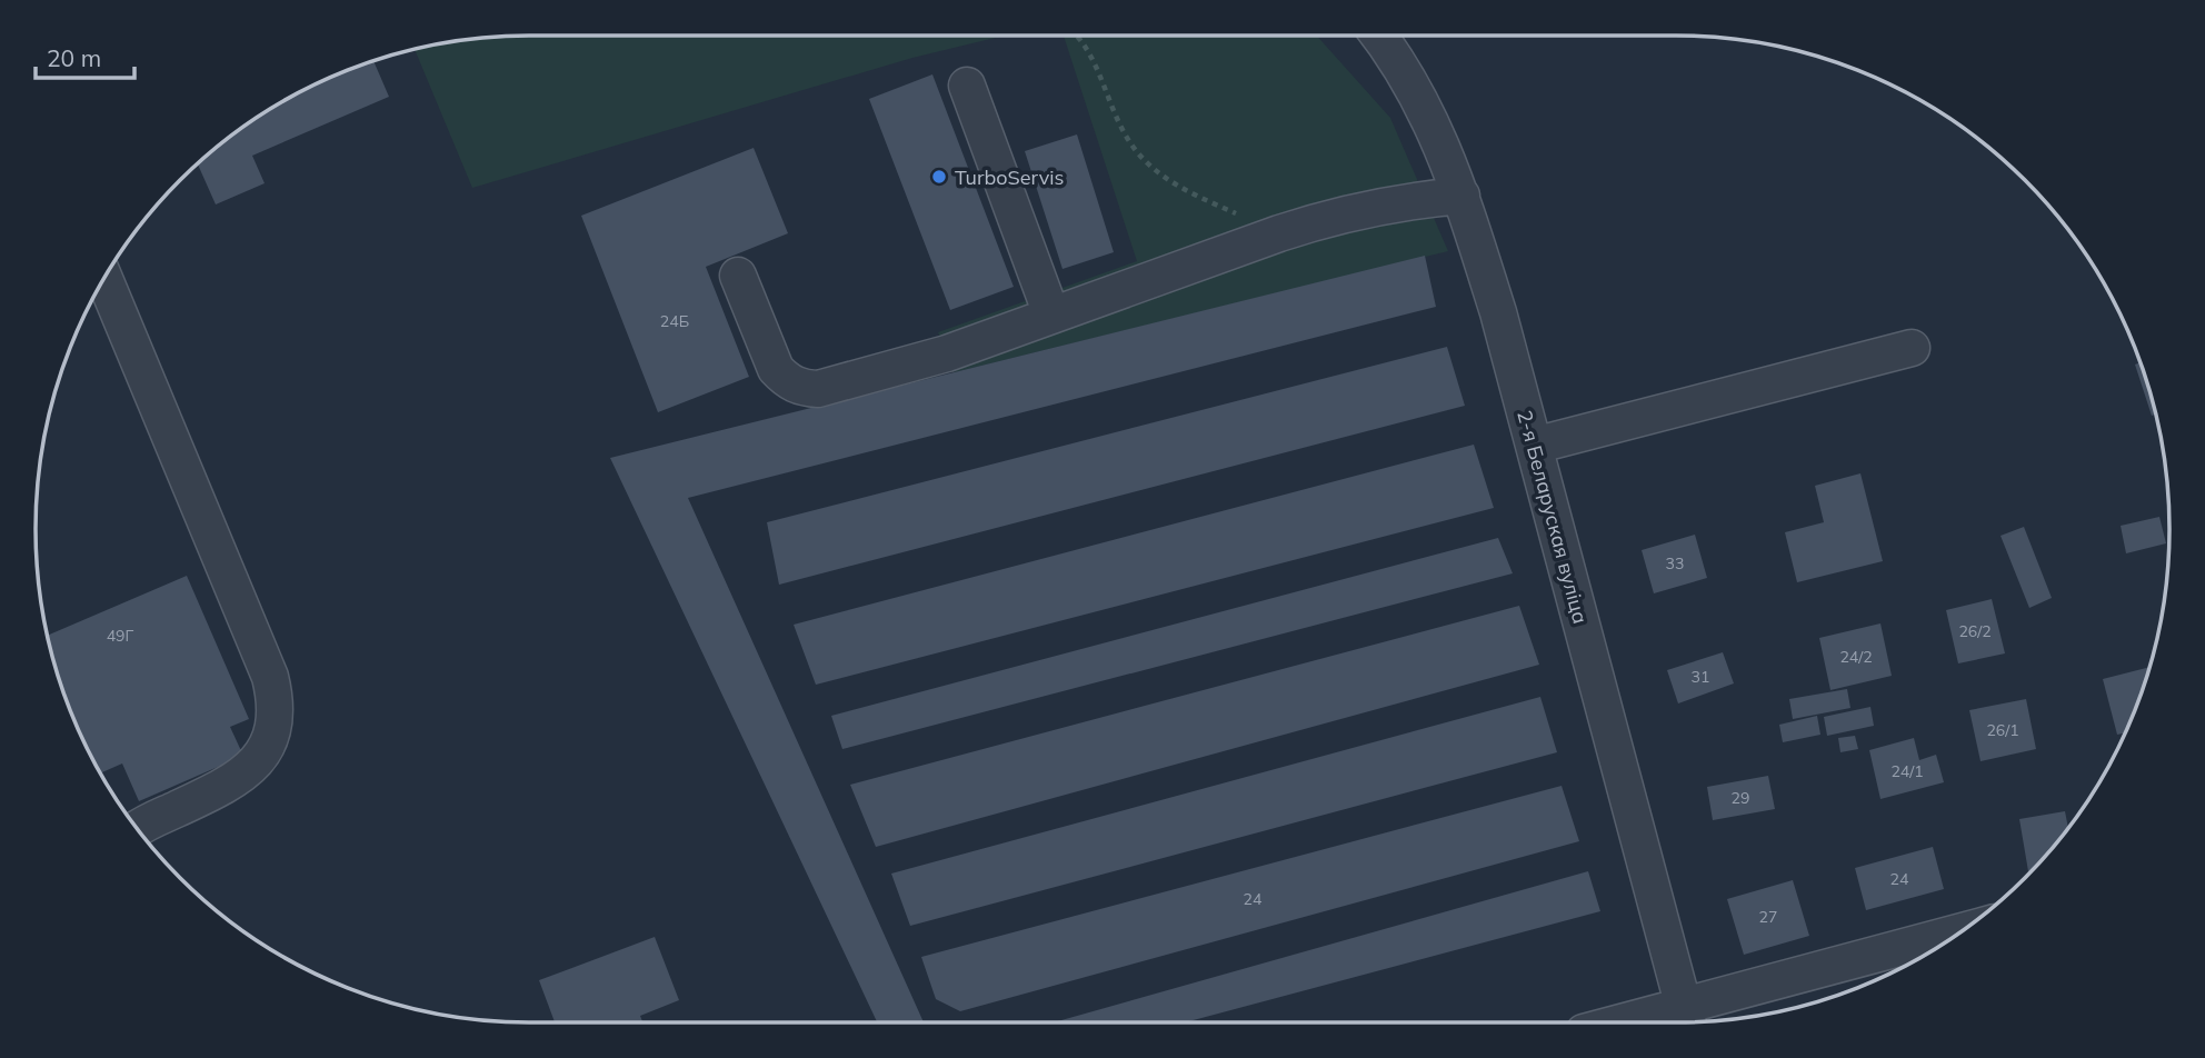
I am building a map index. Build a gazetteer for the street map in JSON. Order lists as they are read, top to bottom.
{
  "streets": {
    "street": ["2-я Беларуская вуліца"]
  },
  "places": ["TurboServis"],
  "house_numbers": [
    "24Б",
    "33",
    "26/2",
    "49Г",
    "24/2",
    "31",
    "26/1",
    "24/1",
    "29",
    "24",
    "24",
    "27"
  ],
  "scale_bar": "20 m"
}
